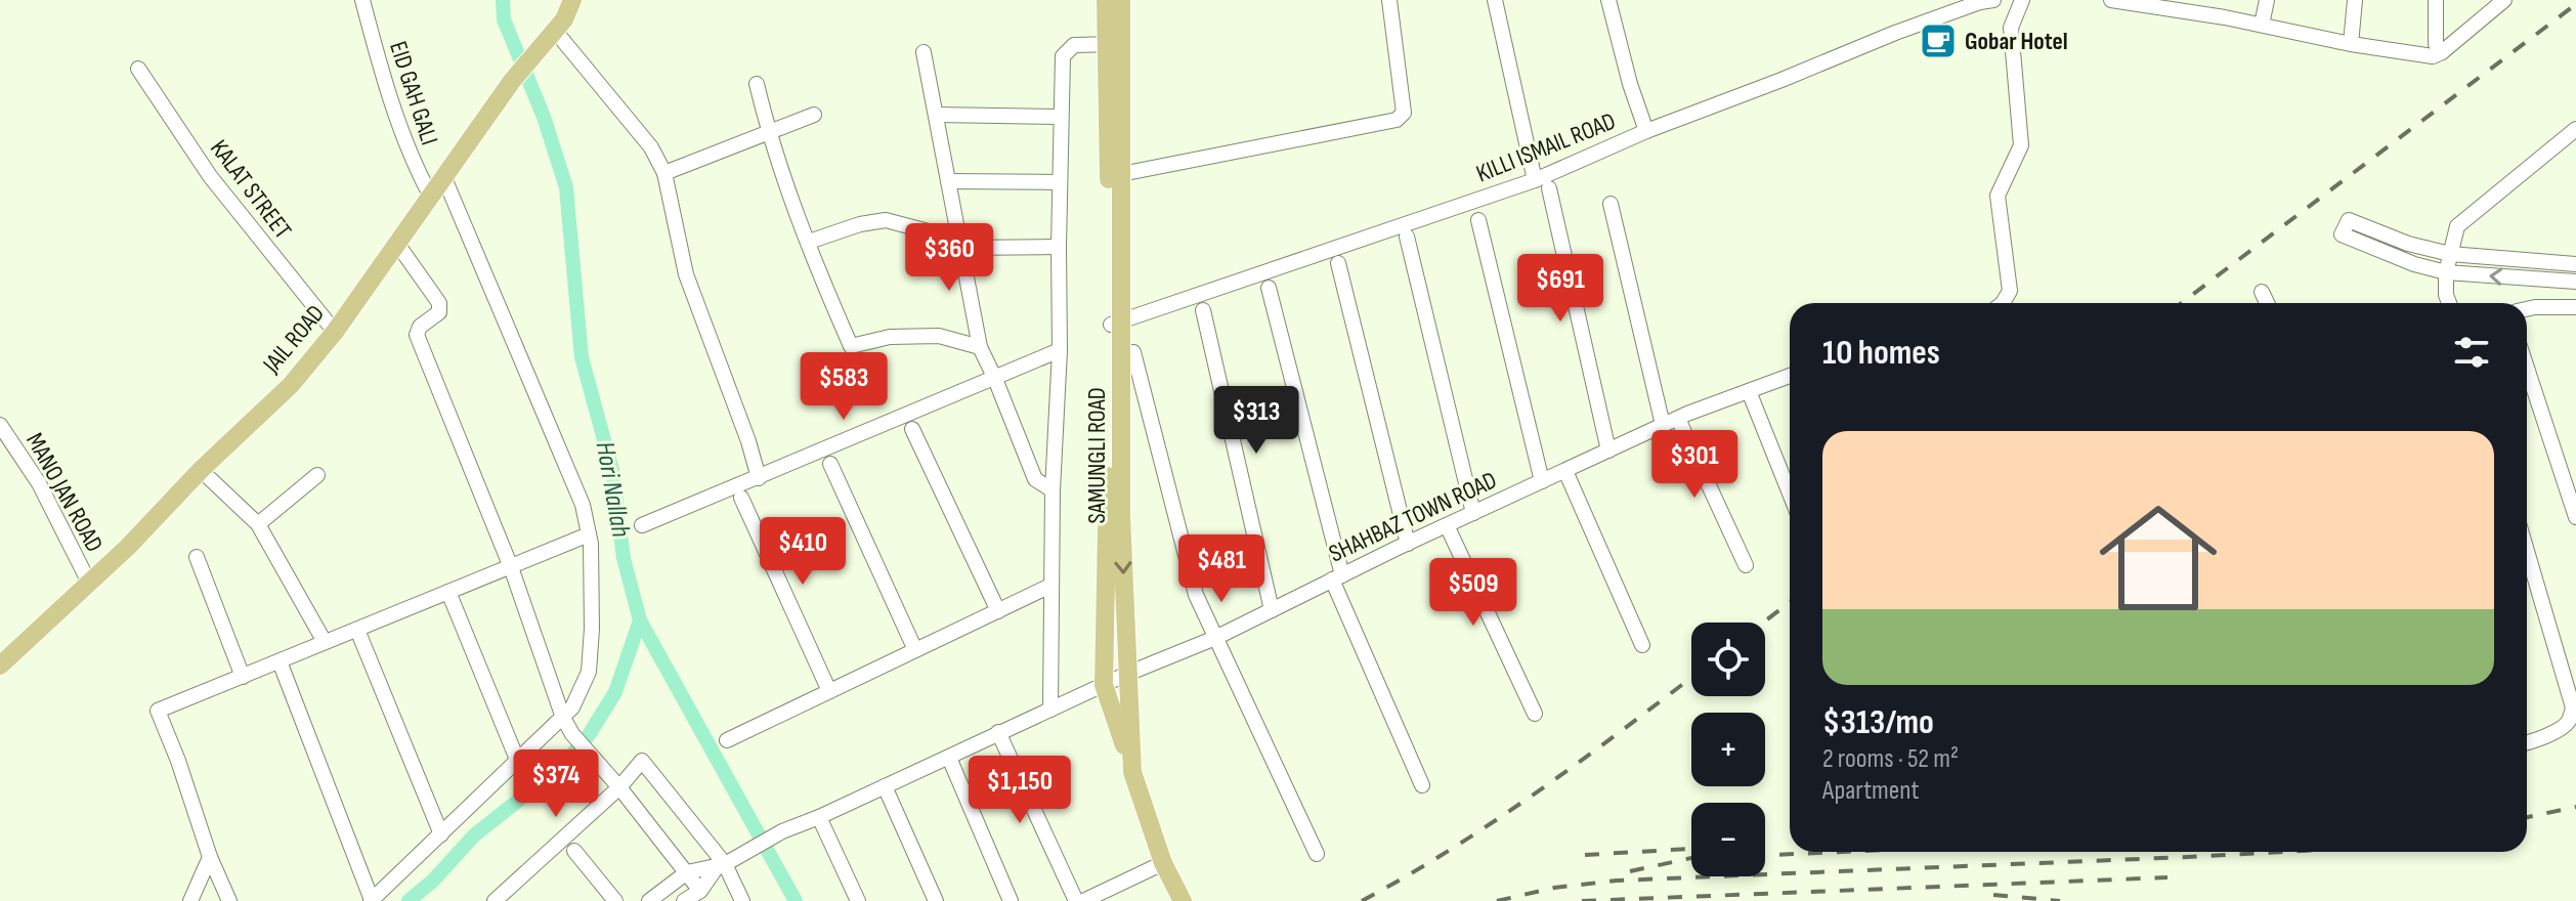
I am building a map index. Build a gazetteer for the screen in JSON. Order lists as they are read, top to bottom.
{
  "streets": {
    "main road": ["JAIL ROAD", "SAMUNGLI ROAD"],
    "street": [
      "EID GAH GALI",
      "KILLI ISMAIL ROAD",
      "KALAT STREET",
      "MANO JAN ROAD",
      "SHAHBAZ TOWN ROAD"
    ]
  },
  "crossings": [
    ["EID GAH GALI", "JAIL ROAD"],
    ["KILLI ISMAIL ROAD", "SAMUNGLI ROAD"],
    ["KALAT STREET", "JAIL ROAD"],
    ["JAIL ROAD", "MANO JAN ROAD"],
    ["SAMUNGLI ROAD", "SHAHBAZ TOWN ROAD"]
  ],
  "water": ["Hori Nallah"],
  "places": {
    "cafe": ["Gobar Hotel"]
  },
  "page": {
    "price": [
      "$360",
      "$691",
      "$583",
      "$313",
      "$301",
      "$410",
      "$481",
      "$509",
      "$374",
      "$1,150"
    ],
    "heading": "10 homes",
    "list": [
      {
        "name": "$313/mo",
        "note": "2 rooms · 52 m² · Apartment"
      }
    ],
    "map_buttons": ["+", "−"]
  }
}
